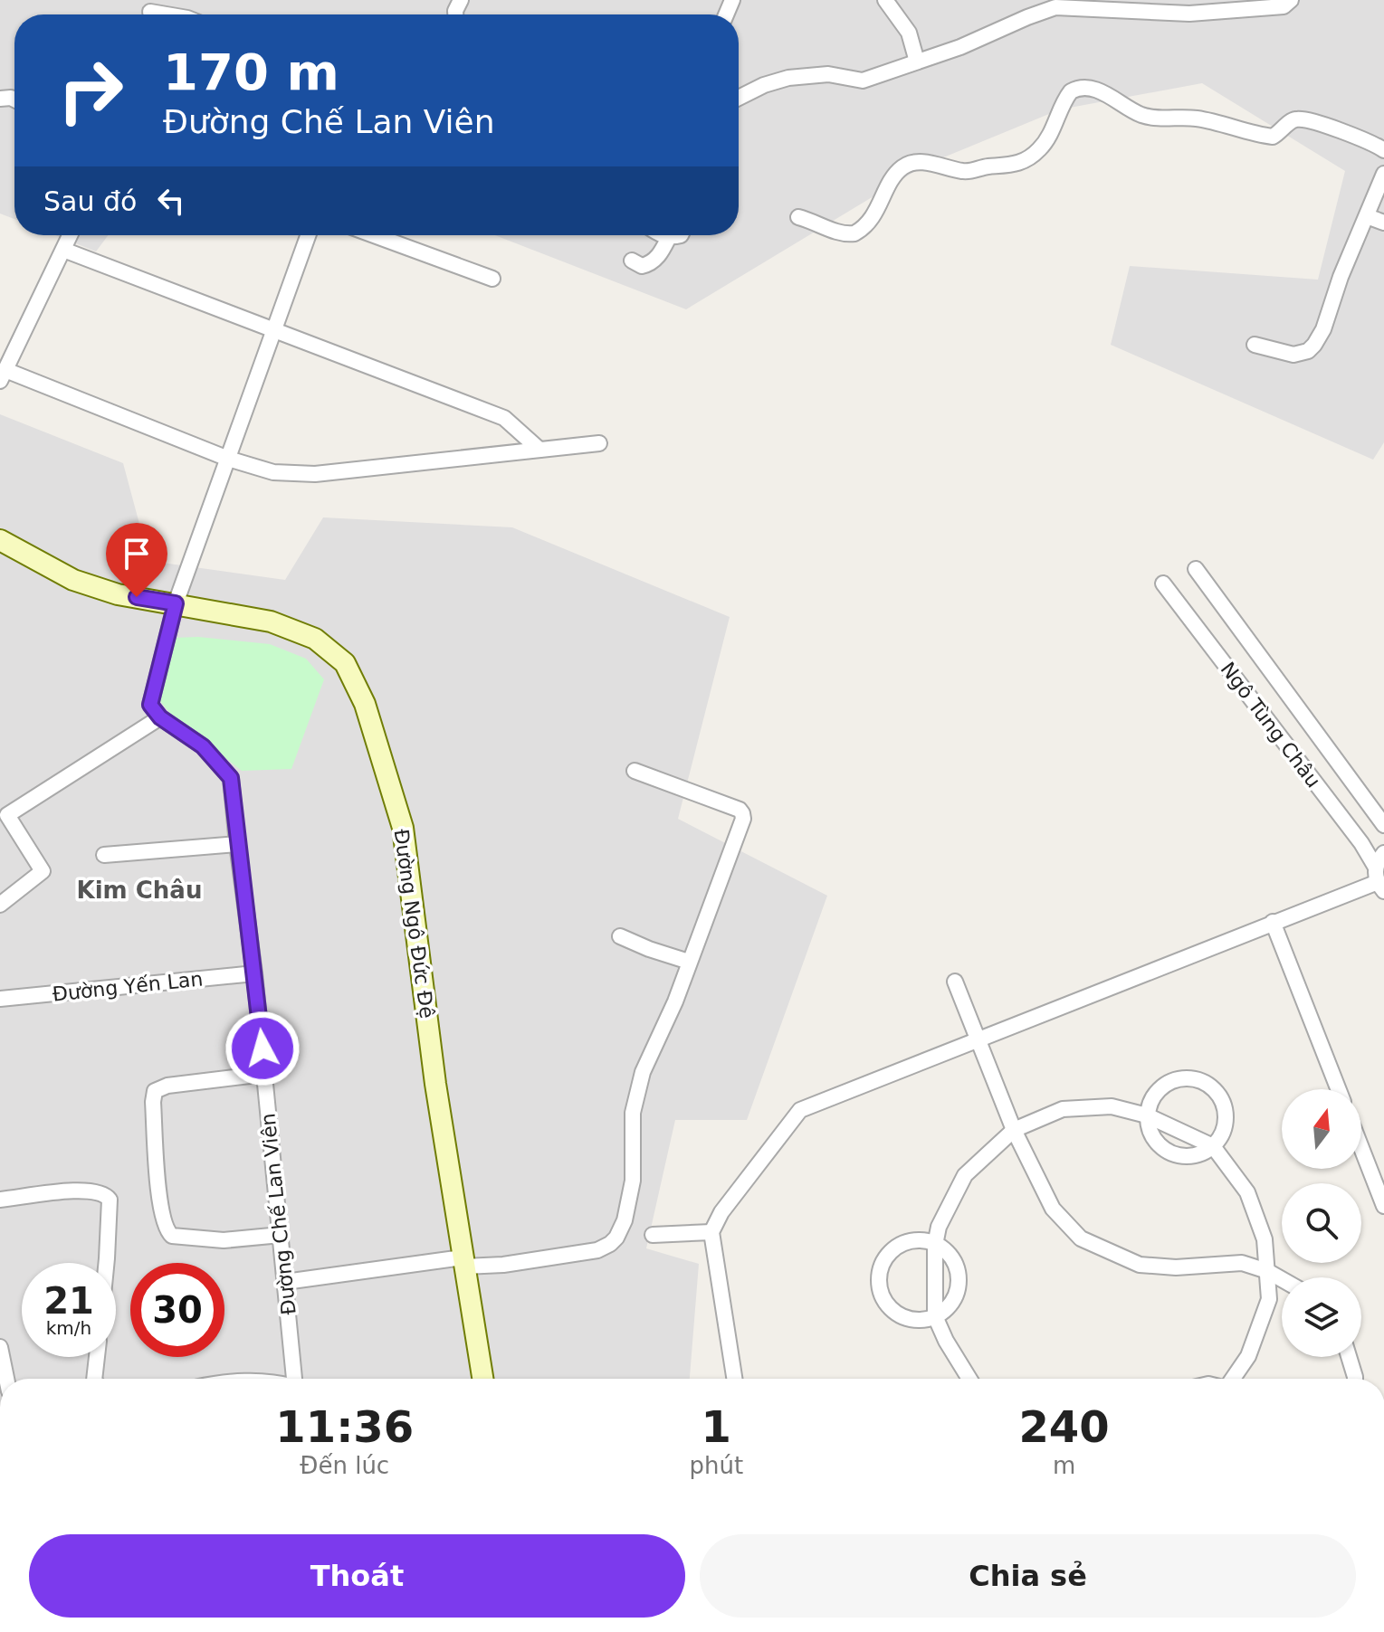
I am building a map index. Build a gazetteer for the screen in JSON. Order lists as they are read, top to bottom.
{
  "streets": {
    "main road": ["Đường Ngô Đức Đệ"],
    "street": ["Ngô Tùng Châu", "Đường Yến Lan", "Đường Chế Lan Viên"]
  },
  "crossings": [
    ["Đường Yến Lan", "Đường Chế Lan Viên"]
  ],
  "districts": ["Kim Châu"],
  "north": "top",
  "page": {
    "turn": ["170 m", "Đường Chế Lan Viên"],
    "then": "Sau đó",
    "speed": "21 km/h",
    "limit": "30",
    "eta": [
      "11:36",
      "Đến lúc",
      "1",
      "phút",
      "240",
      "m"
    ],
    "buttons": ["Thoát", "Chia sẻ"]
  }
}
